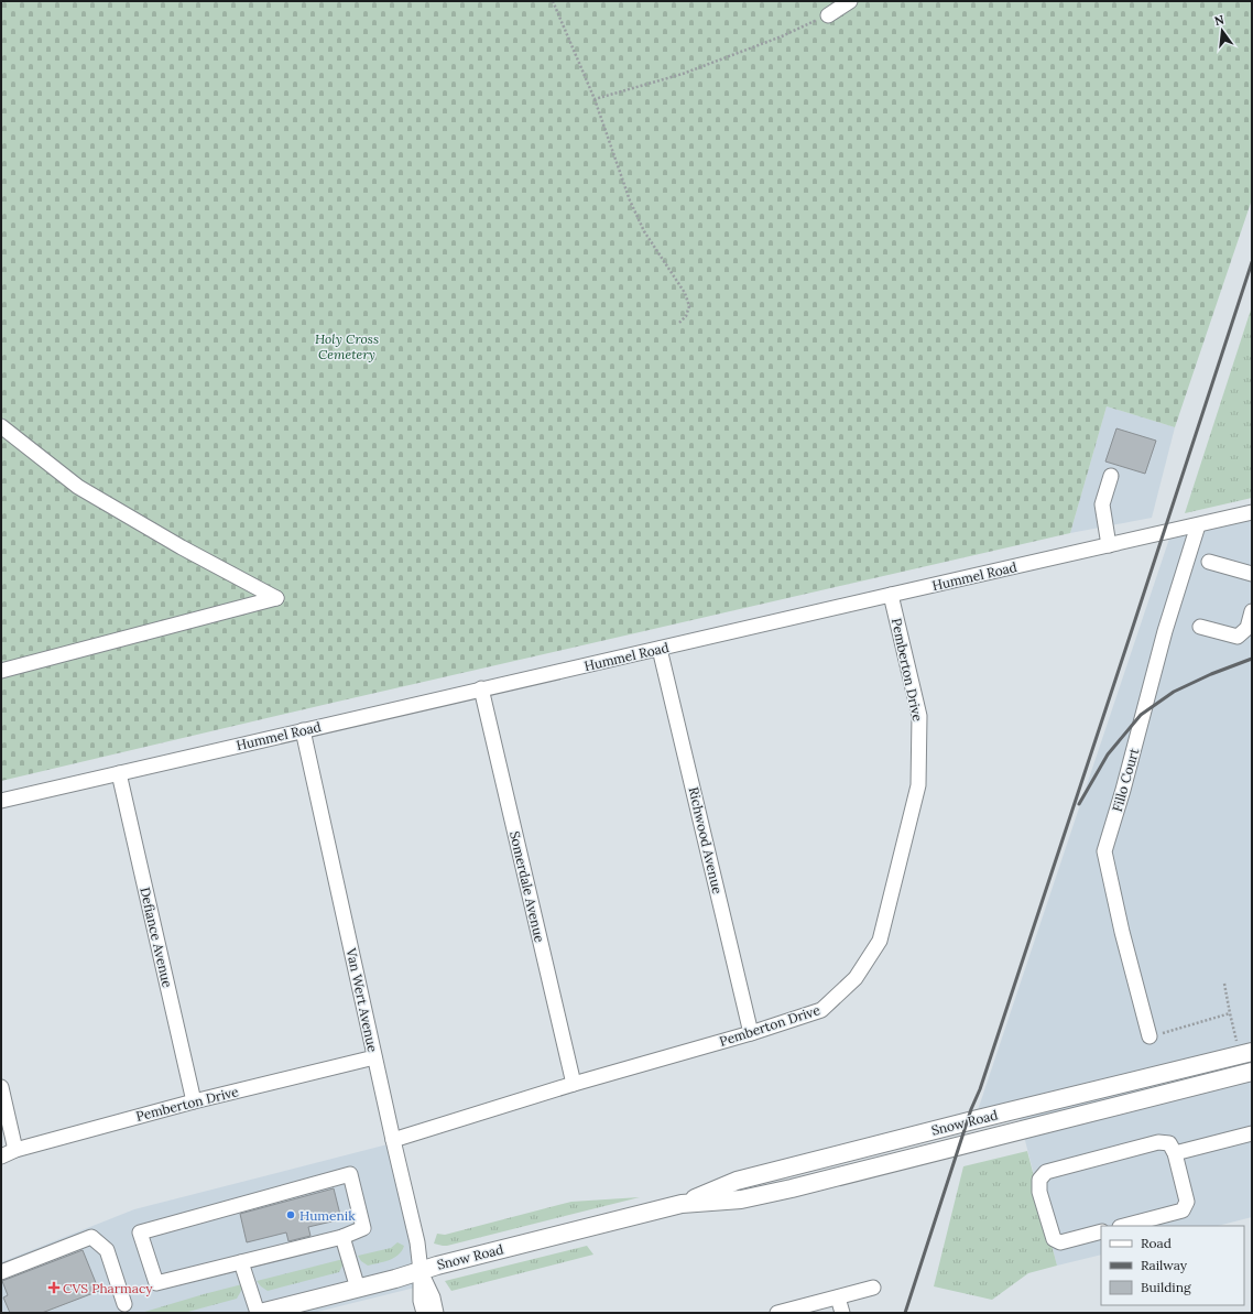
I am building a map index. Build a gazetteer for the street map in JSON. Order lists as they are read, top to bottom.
{
  "streets": {
    "main road": ["Snow Road"],
    "street": [
      "Hummel Road",
      "Pemberton Drive",
      "Fillo Court",
      "Richwood Avenue",
      "Somerdale Avenue",
      "Defiance Avenue",
      "Van Wert Avenue"
    ]
  },
  "crossings": [
    ["Hummel Road", "Pemberton Drive"],
    ["Hummel Road", "Fillo Court"],
    ["Hummel Road", "Richwood Avenue"],
    ["Hummel Road", "Somerdale Avenue"],
    ["Hummel Road", "Defiance Avenue"],
    ["Hummel Road", "Van Wert Avenue"],
    ["Pemberton Drive", "Richwood Avenue"],
    ["Pemberton Drive", "Somerdale Avenue"],
    ["Pemberton Drive", "Defiance Avenue"],
    ["Pemberton Drive", "Van Wert Avenue"],
    ["Van Wert Avenue", "Snow Road"]
  ],
  "parks": ["Holy Cross Cemetery"],
  "places": {
    "other": ["Humenik"],
    "health": ["CVS Pharmacy"]
  },
  "legend": ["Road", "Railway", "Building"],
  "north": "top"
}
